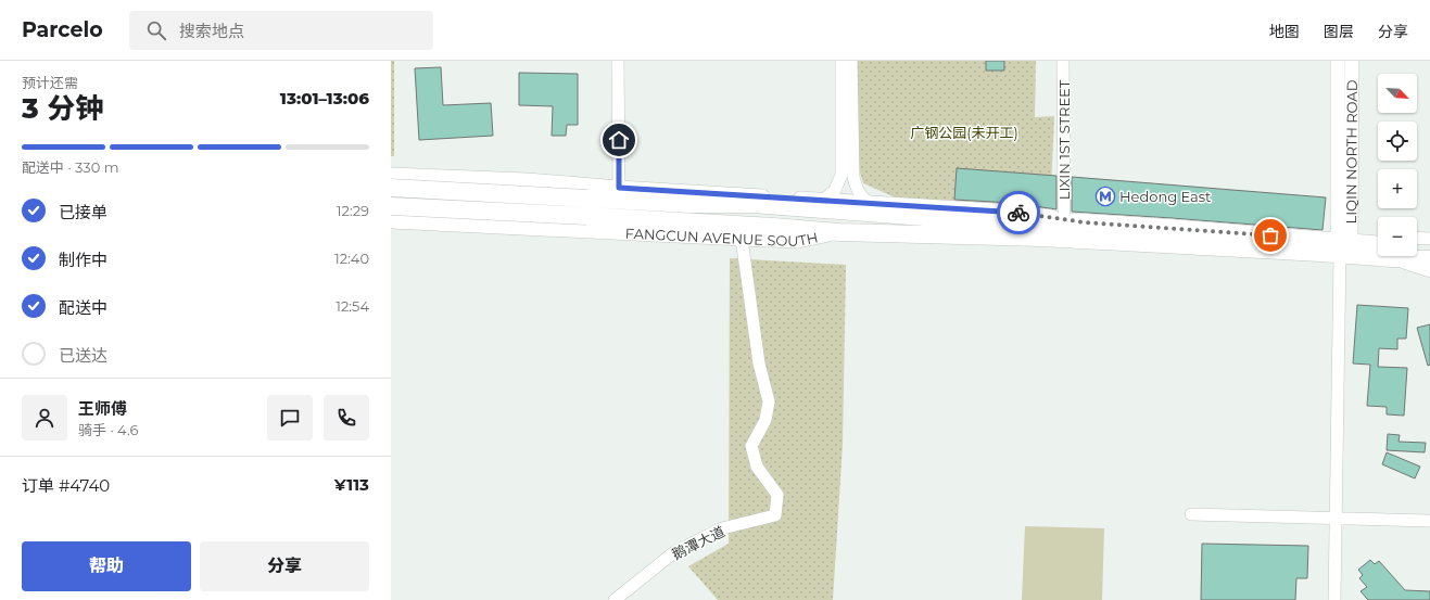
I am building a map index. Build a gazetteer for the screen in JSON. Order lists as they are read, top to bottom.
{
  "streets": {
    "highway": ["FANGCUN AVENUE SOUTH"],
    "main road": ["LIQIN NORTH ROAD"],
    "street": ["LIXIN 1ST STREET", "鹅潭大道"]
  },
  "crossings": [
    ["LIXIN 1ST STREET", "FANGCUN AVENUE SOUTH"],
    ["LIQIN NORTH ROAD", "FANGCUN AVENUE SOUTH"],
    ["FANGCUN AVENUE SOUTH", "鹅潭大道"]
  ],
  "parks": ["广钢公园(未开工)"],
  "places": {
    "metro station": ["Hedong East"]
  },
  "north": "bottom right",
  "page": {
    "header": "Parcelo",
    "search": "搜索地点",
    "nav": ["地图", "图层", "分享"],
    "heading": ["3 分钟", "预计还需", "13:01–13:06"],
    "panel": [
      "王师傅",
      "骑手 · 4.6",
      "订单 #4740",
      "¥113"
    ],
    "map_buttons": ["+", "−"],
    "bar": "配送中 · 330 m",
    "list": [
      ["已接单", "12:29"],
      ["制作中", "12:40"],
      ["配送中", "12:54"],
      "已送达"
    ],
    "buttons": ["帮助", "分享"]
  }
}
